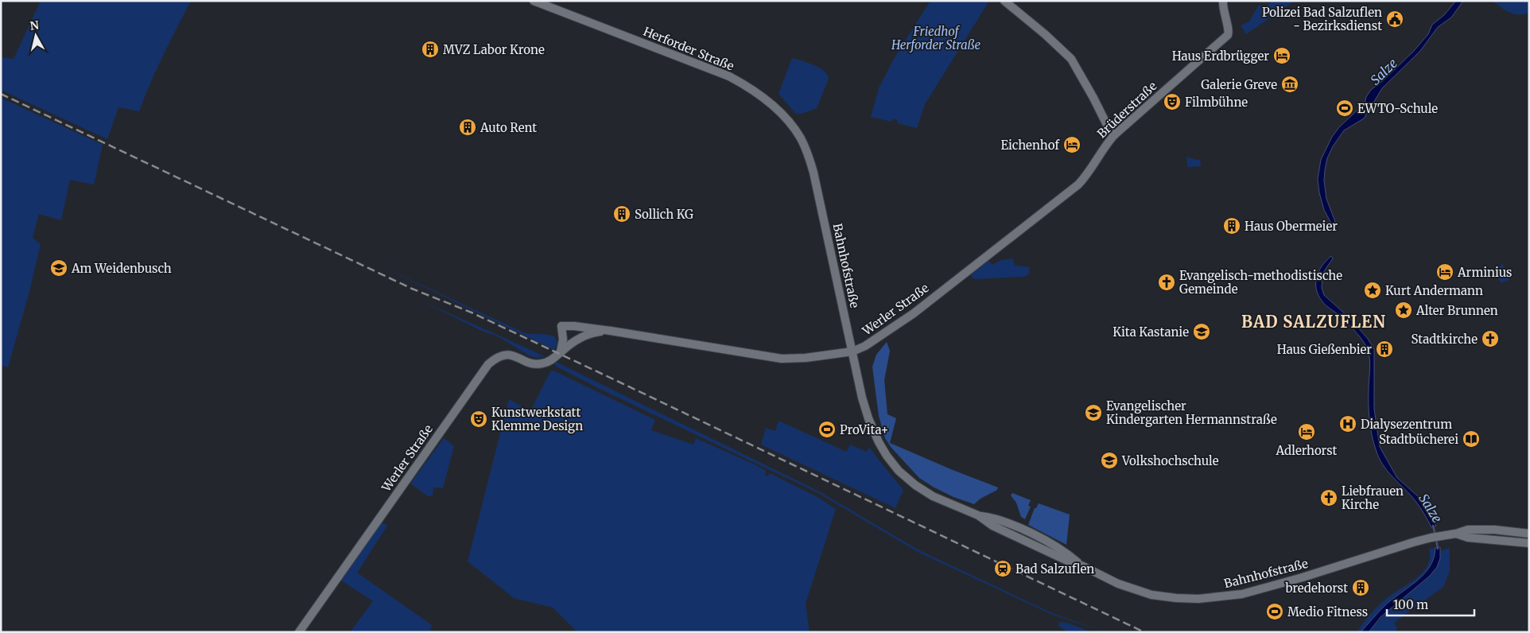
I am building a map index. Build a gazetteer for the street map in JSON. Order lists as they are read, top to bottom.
{
  "streets": {
    "main road": [
      "Herforder Straße",
      "Brüderstraße",
      "Bahnhofstraße",
      "Werler Straße"
    ]
  },
  "crossings": [
    ["Herforder Straße", "Bahnhofstraße"],
    ["Brüderstraße", "Werler Straße"],
    ["Bahnhofstraße", "Werler Straße"]
  ],
  "districts": ["BAD SALZUFLEN"],
  "water": ["Salze"],
  "parks": ["Friedhof Herforder Straße"],
  "places": {
    "public building": ["Polizei Bad Salzuflen - Bezirksdienst"],
    "building": [
      "MVZ Labor Krone",
      "Auto Rent",
      "Sollich KG",
      "Haus Obermeier",
      "Haus Gießenbier",
      "bredehorst"
    ],
    "hotel": [
      "Haus Erdbrügger",
      "Eichenhof",
      "Arminius",
      "Adlerhorst"
    ],
    "museum": ["Galerie Greve"],
    "theatre": ["Filmbühne", "Kunstwerkstatt Klemme Design"],
    "sports": ["EWTO-Schule", "ProVita+", "Medio Fitness"],
    "school or university": [
      "Am Weidenbusch",
      "Kita Kastanie",
      "Evangelischer Kindergarten Hermannstraße",
      "Volkshochschule"
    ],
    "church": ["Evangelisch-methodistische Gemeinde", "Stadtkirche", "Liebfrauen Kirche"],
    "place": ["Kurt Andermann", "Alter Brunnen"],
    "hospital": ["Dialysezentrum"],
    "library": ["Stadtbücherei"],
    "station": ["Bad Salzuflen"]
  },
  "scale_bar": "100 m",
  "north": "top"
}
